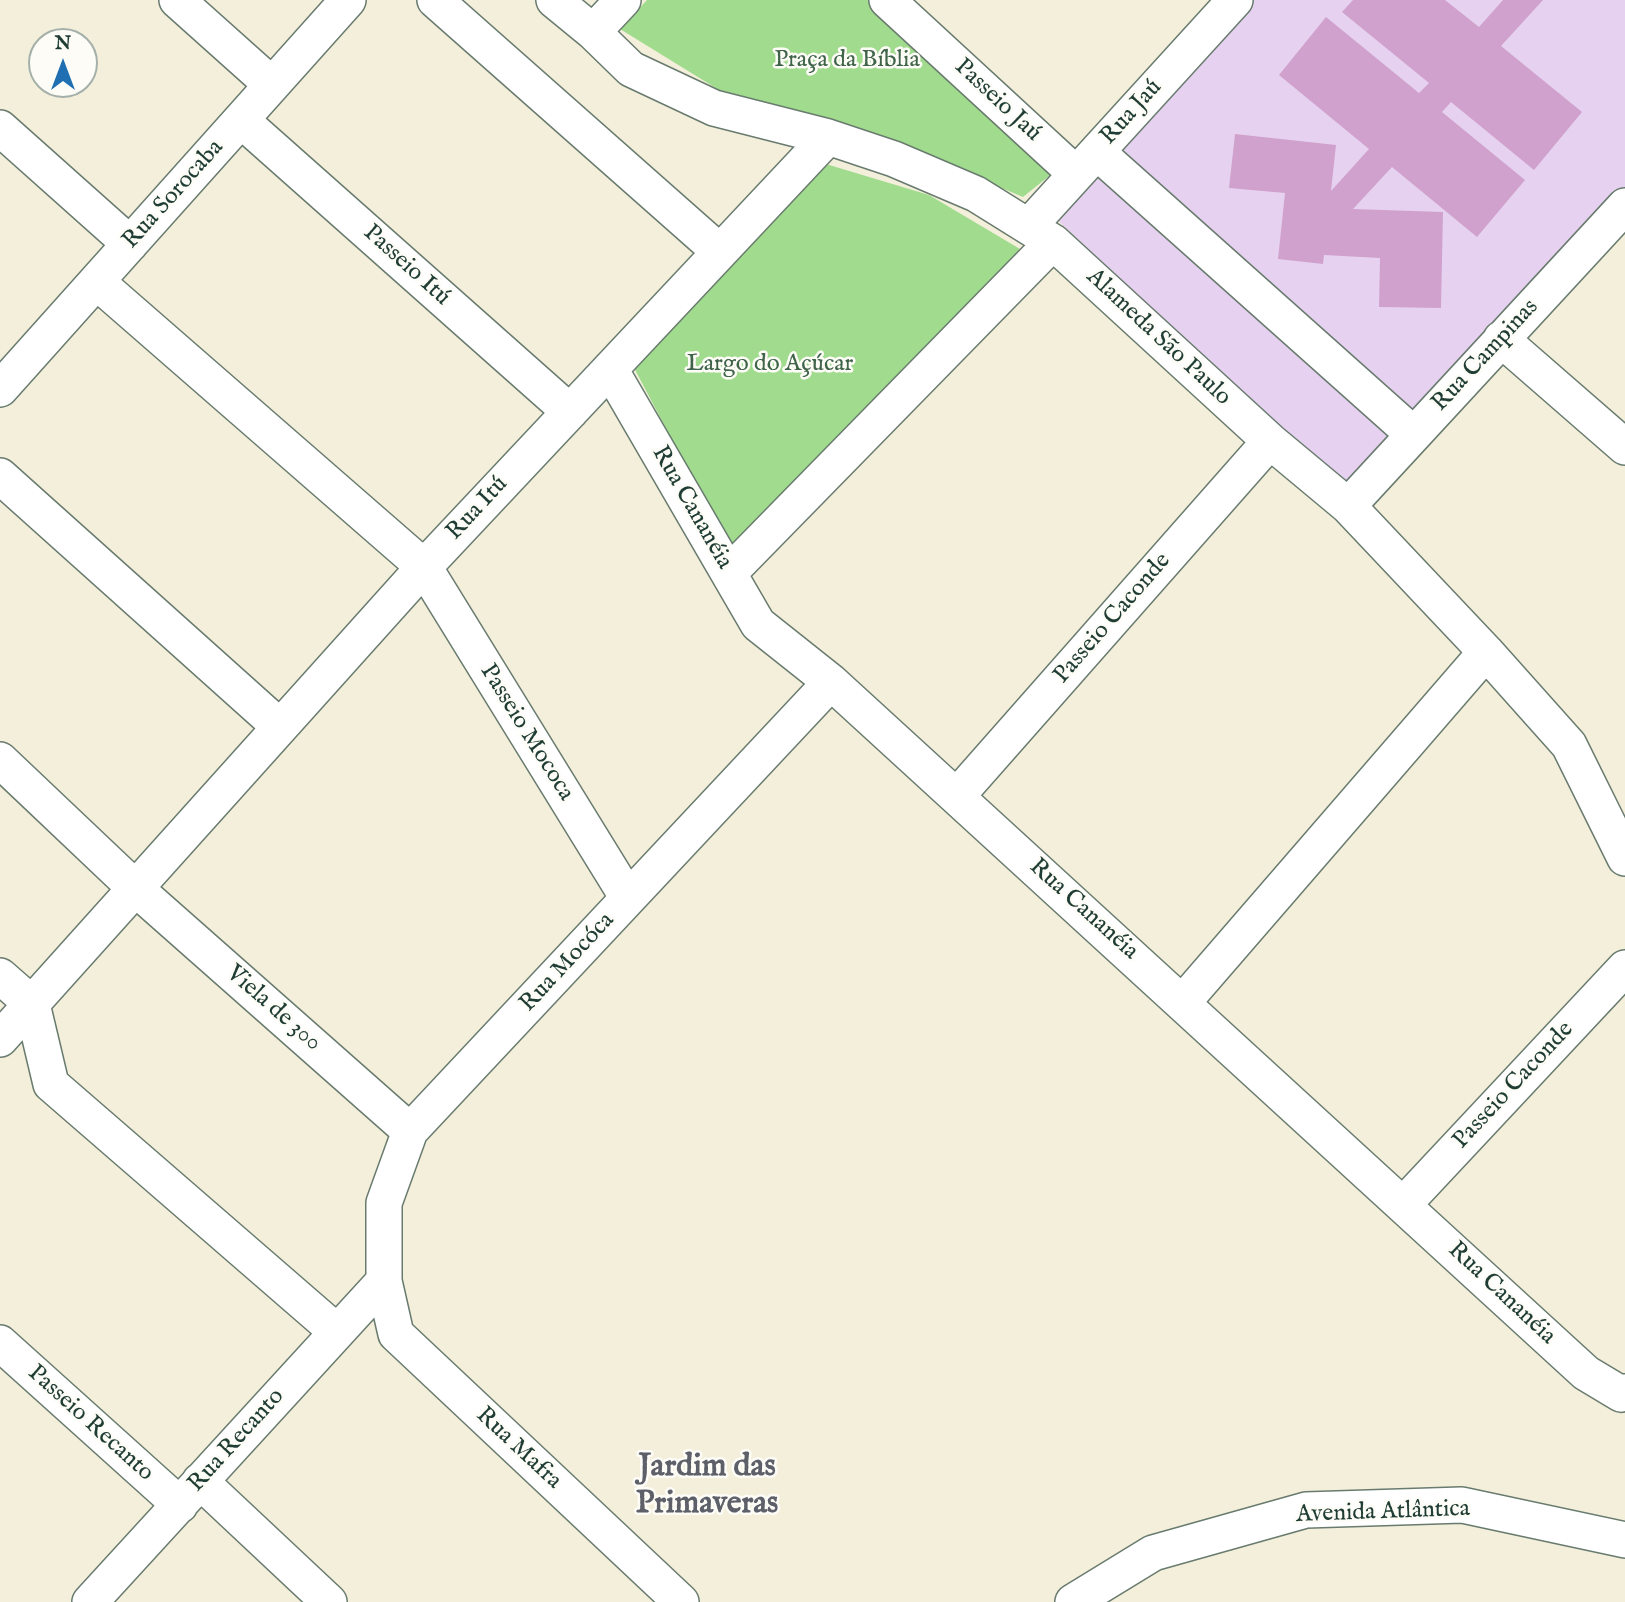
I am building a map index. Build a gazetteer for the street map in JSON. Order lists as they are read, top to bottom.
{
  "streets": {
    "street": [
      "Passeio Jaú",
      "Rua Jaú",
      "Rua Sorocaba",
      "Passeio Itú",
      "Alameda São Paulo",
      "Rua Campinas",
      "Rua Cananéia",
      "Rua Itú",
      "Passeio Caconde",
      "Passeio Mococa",
      "Rua Mocóca",
      "Viela de 300",
      "Passeio Recanto",
      "Rua Recanto",
      "Rua Mafra",
      "Avenida Atlântica"
    ]
  },
  "crossings": [
    ["Passeio Jaú", "Rua Jaú"],
    ["Passeio Jaú", "Rua Campinas"],
    ["Rua Jaú", "Alameda São Paulo"],
    ["Rua Jaú", "Rua Cananéia"],
    ["Rua Sorocaba", "Passeio Itú"],
    ["Passeio Itú", "Rua Itú"],
    ["Alameda São Paulo", "Rua Campinas"],
    ["Alameda São Paulo", "Rua Itú"],
    ["Alameda São Paulo", "Passeio Caconde"],
    ["Rua Cananéia", "Rua Itú"],
    ["Rua Cananéia", "Passeio Caconde"],
    ["Rua Cananéia", "Rua Mocóca"],
    ["Rua Itú", "Passeio Mococa"],
    ["Rua Itú", "Viela de 300"],
    ["Passeio Mococa", "Rua Mocóca"],
    ["Rua Mocóca", "Viela de 300"],
    ["Rua Mocóca", "Rua Recanto"],
    ["Rua Mocóca", "Rua Mafra"],
    ["Passeio Recanto", "Rua Recanto"],
    ["Rua Recanto", "Rua Mafra"]
  ],
  "districts": ["Jardim das Primaveras"],
  "parks": ["Praça da Bíblia", "Largo do Açúcar"],
  "north": "top"
}
